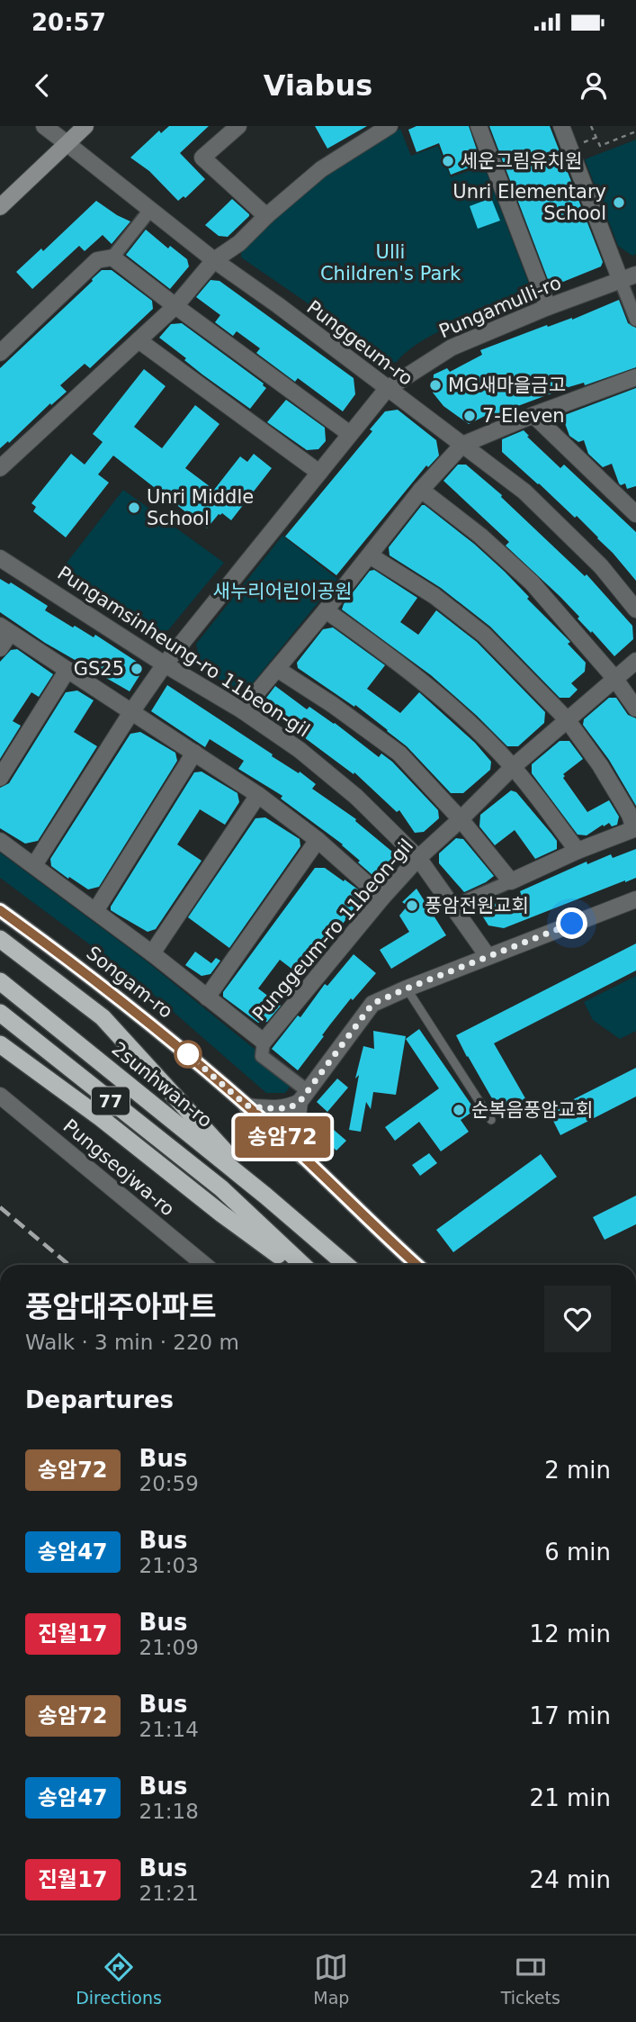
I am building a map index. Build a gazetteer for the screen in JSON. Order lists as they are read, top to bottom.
{
  "streets": {
    "highway": ["2sunhwan-ro", "77"],
    "street": [
      "Pungamulli-ro",
      "Punggeum-ro",
      "Pungamsinheung-ro 11beon-gil",
      "Punggeum-ro 11beon-gil",
      "Songam-ro",
      "Pungseojwa-ro"
    ]
  },
  "crossings": [
    ["Pungamulli-ro", "Punggeum-ro"],
    ["Pungamulli-ro", "Pungamsinheung-ro 11beon-gil"],
    ["Pungamsinheung-ro 11beon-gil", "Punggeum-ro 11beon-gil"]
  ],
  "parks": ["Ulli Children's Park", "새누리어린이공원"],
  "places": [
    "세운그림유치원",
    "Unri Elementary School",
    "MG새마을금고",
    "7-Eleven",
    "Unri Middle School",
    "GS25",
    "풍암전원교회",
    "순복음풍암교회"
  ],
  "lines": ["bus line 송암72"],
  "page": {
    "status": "20:57",
    "header": "Viabus",
    "on_map": "송암72",
    "heading": [
      ["풍암대주아파트", "Walk · 3 min · 220 m"],
      "Departures"
    ],
    "list": [
      {
        "mark": "송암72",
        "name": "Bus",
        "note": "20:59",
        "value": "2 min"
      },
      {
        "mark": "송암47",
        "name": "Bus",
        "note": "21:03",
        "value": "6 min"
      },
      {
        "mark": "진월17",
        "name": "Bus",
        "note": "21:09",
        "value": "12 min"
      },
      {
        "mark": "송암72",
        "name": "Bus",
        "note": "21:14",
        "value": "17 min"
      },
      {
        "mark": "송암47",
        "name": "Bus",
        "note": "21:18",
        "value": "21 min"
      },
      {
        "mark": "진월17",
        "name": "Bus",
        "note": "21:21",
        "value": "24 min"
      }
    ],
    "tabs": ["Directions", "Map", "Tickets"]
  }
}
